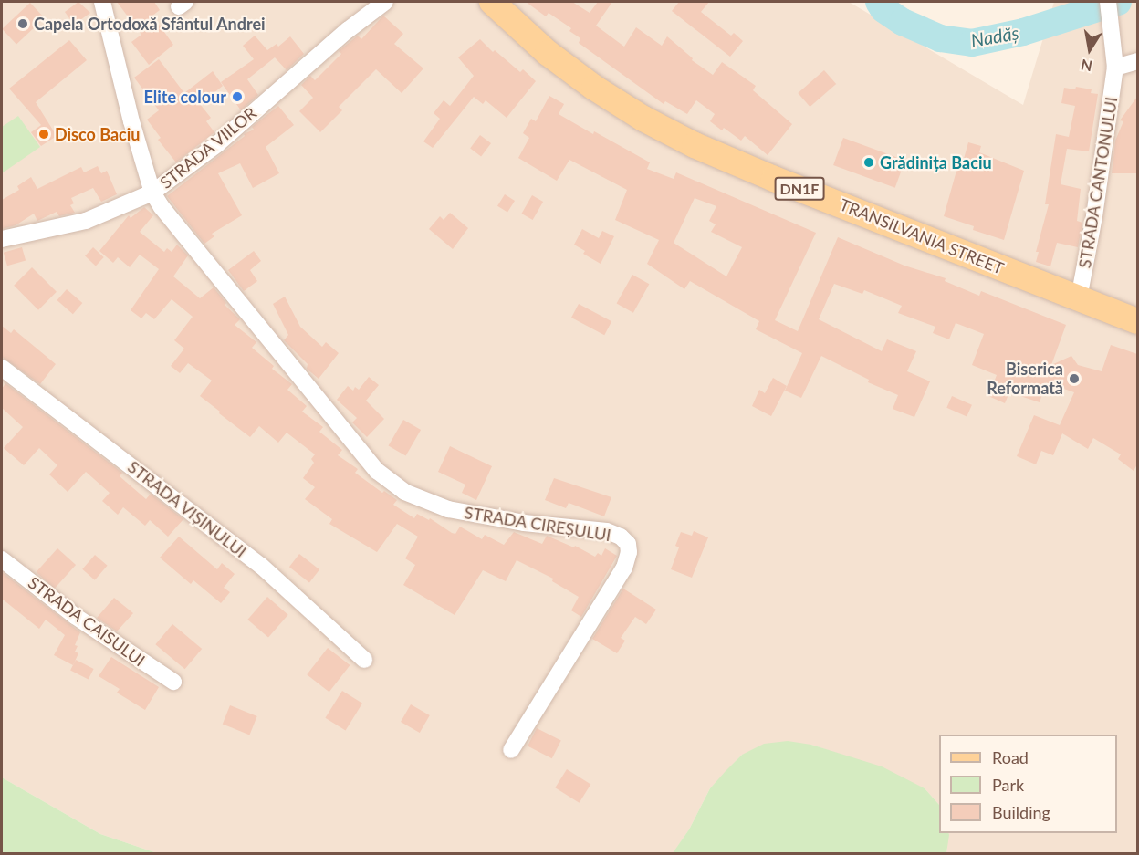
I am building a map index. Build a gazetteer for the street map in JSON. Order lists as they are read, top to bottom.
{
  "streets": {
    "main road": ["DN1F", "TRANSILVANIA STREET"],
    "street": [
      "STRADA VIILOR",
      "STRADA CANTONULUI",
      "STRADA VIȘINULUI",
      "STRADA CIREȘULUI",
      "STRADA CAISULUI"
    ]
  },
  "crossings": [
    ["STRADA VIILOR", "STRADA CIREȘULUI"],
    ["STRADA CANTONULUI", "TRANSILVANIA STREET"]
  ],
  "water": ["Nadăș"],
  "places": [
    "Capela Ortodoxă Sfântul Andrei",
    "Elite colour",
    "Disco Baciu",
    "Grădinița Baciu",
    "Biserica Reformată"
  ],
  "legend": ["Road", "Park", "Building"],
  "north": "bottom"
}
